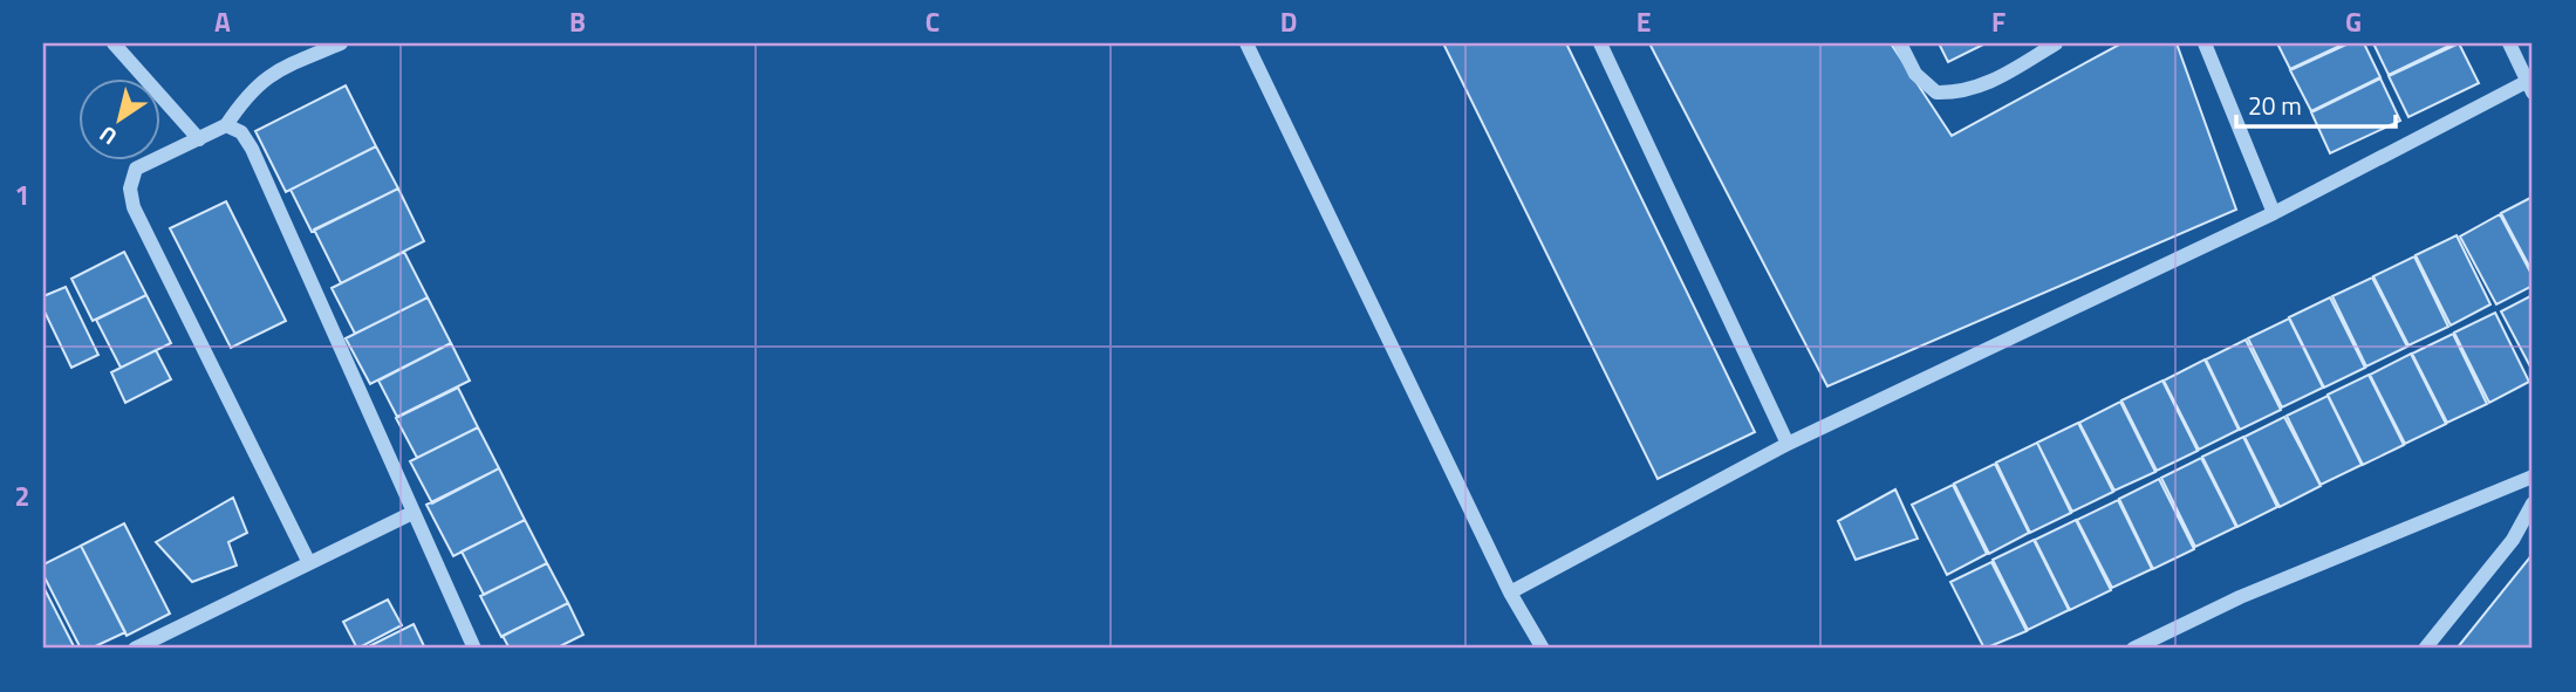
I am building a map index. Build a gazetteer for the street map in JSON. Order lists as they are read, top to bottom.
{
  "scale_bar": "20 m",
  "north": "bottom left",
  "grid": {
    "columns": [
      "A",
      "B",
      "C",
      "D",
      "E",
      "F",
      "G"
    ],
    "rows": ["1", "2"]
  }
}
